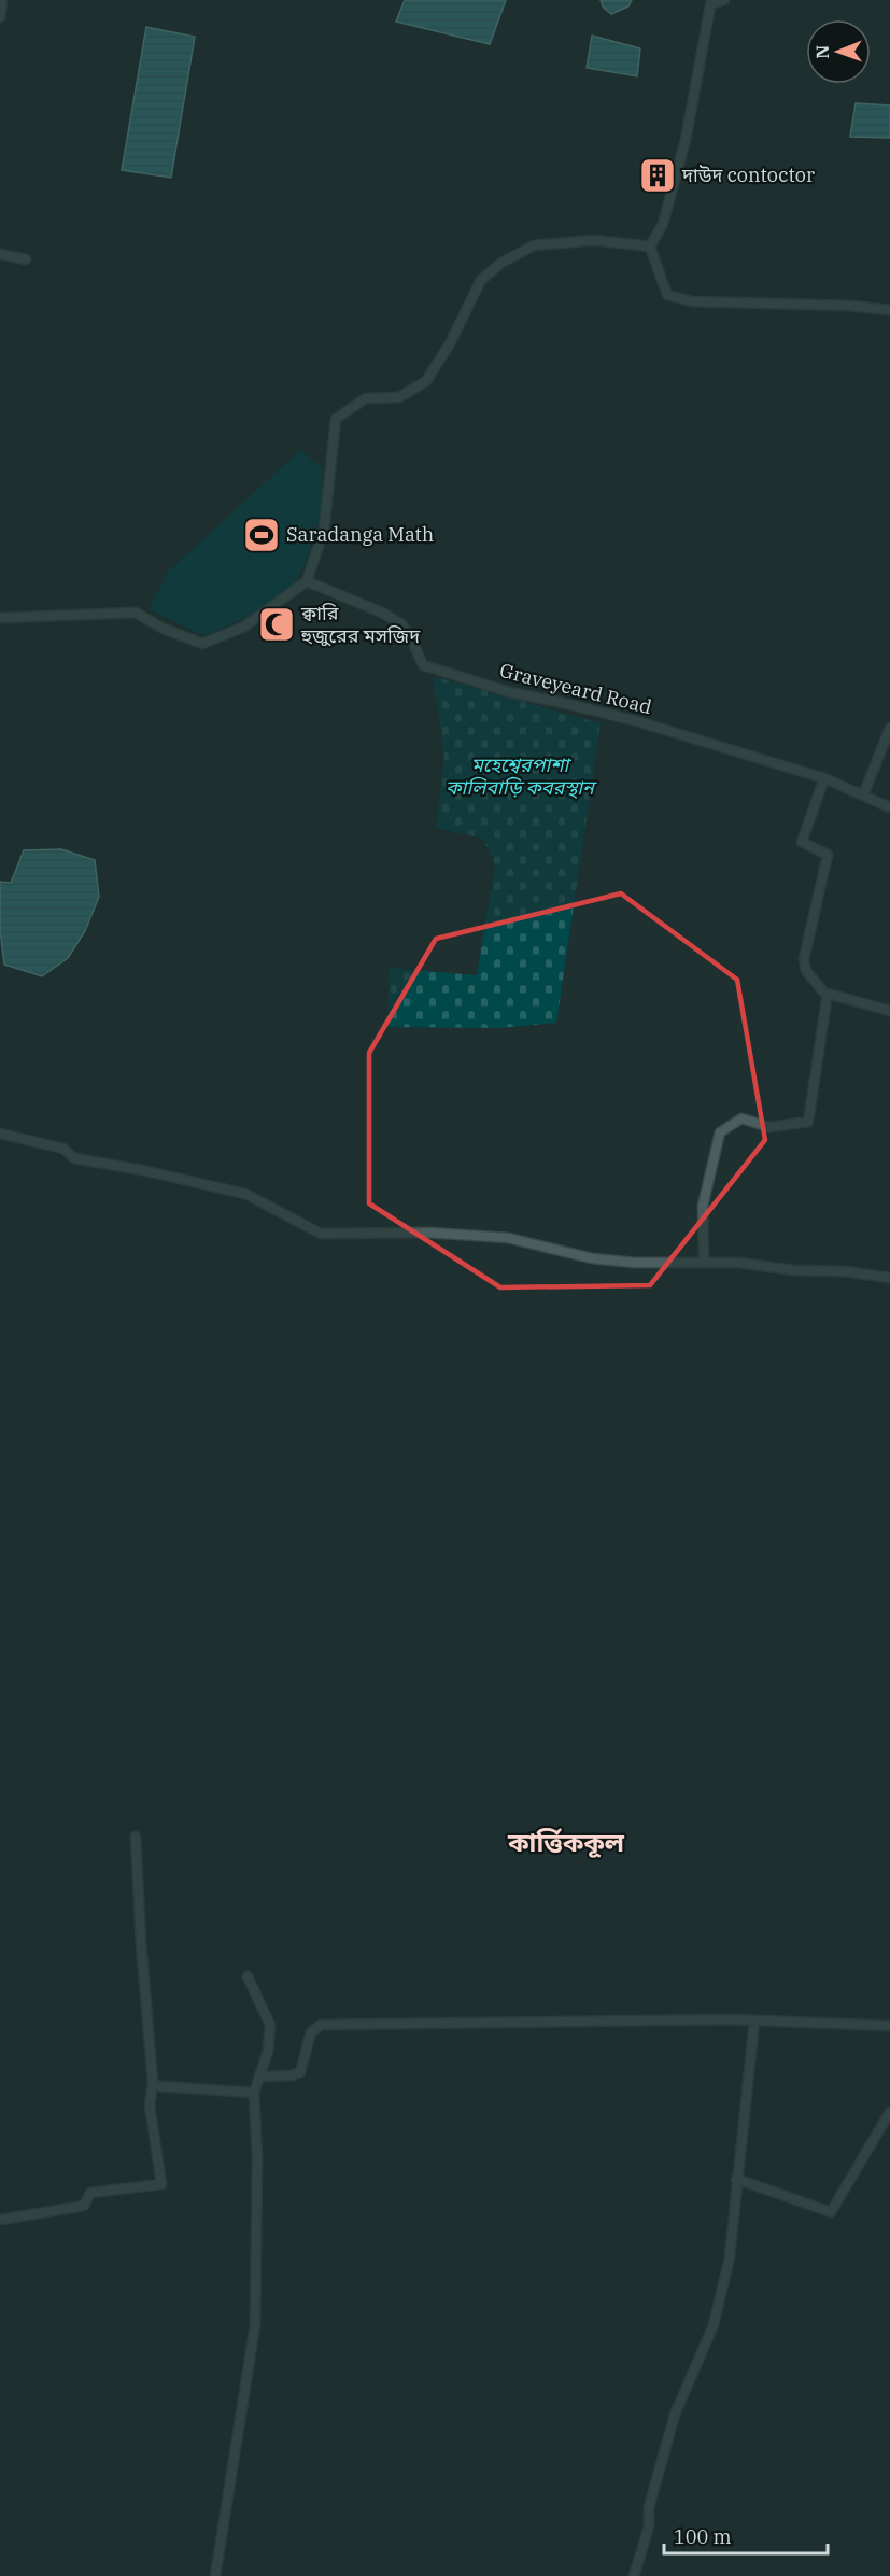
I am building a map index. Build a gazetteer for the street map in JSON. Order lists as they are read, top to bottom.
{
  "streets": {
    "street": ["Graveyeard Road"]
  },
  "districts": ["কার্ত্তিককূল"],
  "parks": ["মহেশ্বেরপাশা কালিবাড়ি কবরস্থান"],
  "places": {
    "building": ["দাউদ contoctor"],
    "sports": ["Saradanga Math"],
    "mosque": ["ক্বারি হুজুরের মসজিদ"]
  },
  "scale_bar": "100 m",
  "north": "left"
}
